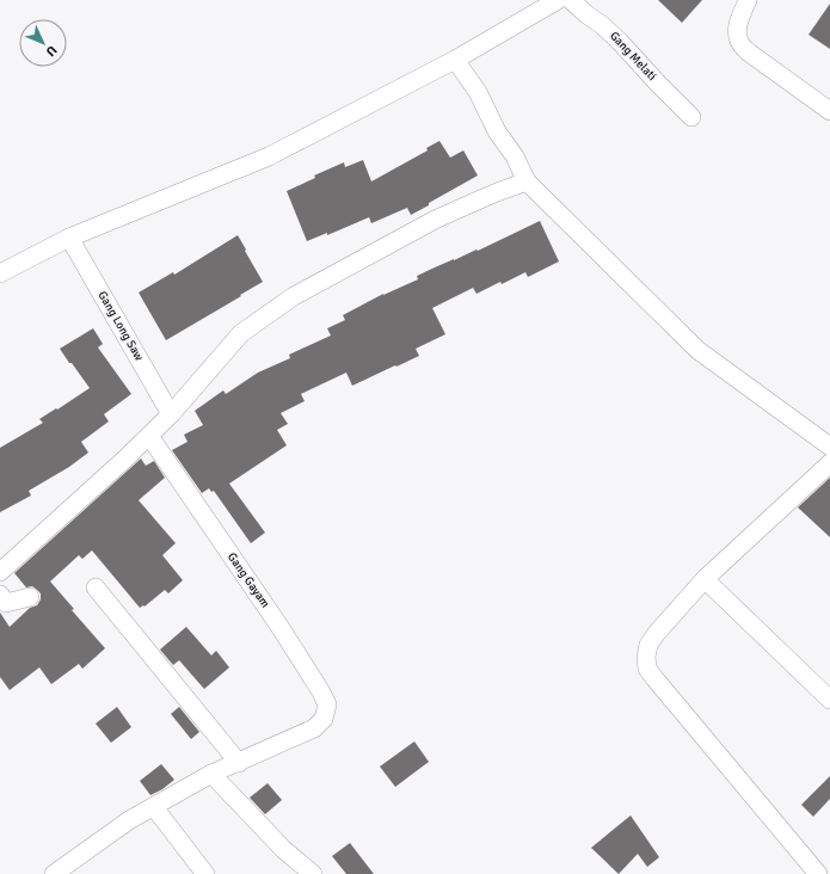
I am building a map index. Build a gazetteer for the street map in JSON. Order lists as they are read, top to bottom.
{
  "streets": {
    "street": ["Gang Melati", "Gang Long Saw", "Gang Gayam"]
  },
  "north": "bottom right"
}
